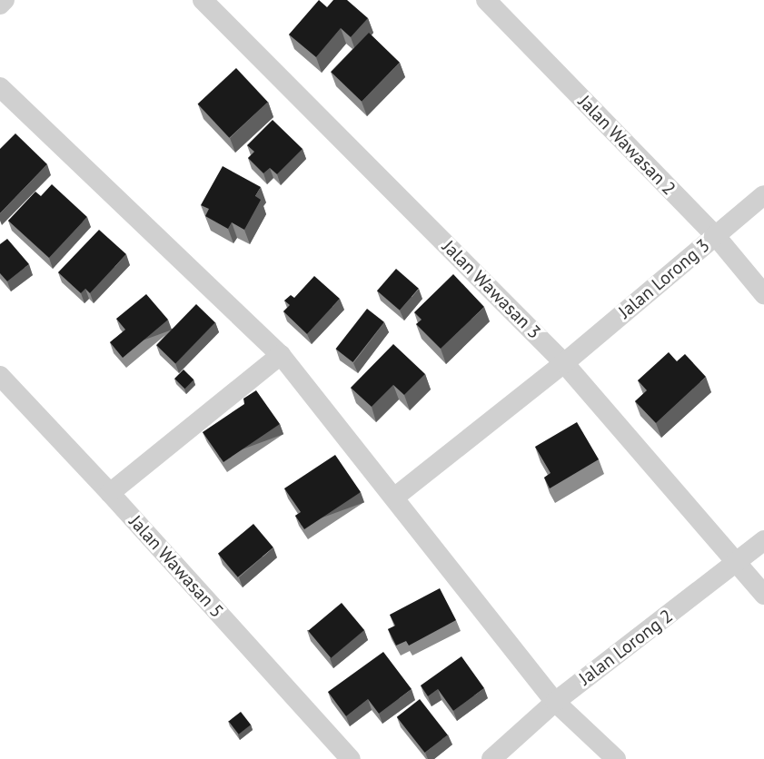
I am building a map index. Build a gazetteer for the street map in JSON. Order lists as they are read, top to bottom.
{
  "streets": {
    "street": [
      "Jalan Wawasan 2",
      "Jalan Lorong 3",
      "Jalan Wawasan 3",
      "Jalan Wawasan 5",
      "Jalan Lorong 2"
    ]
  },
  "crossings": [
    ["Jalan Wawasan 2", "Jalan Lorong 3"],
    ["Jalan Lorong 3", "Jalan Wawasan 3"],
    ["Jalan Wawasan 3", "Jalan Lorong 2"]
  ]
}
